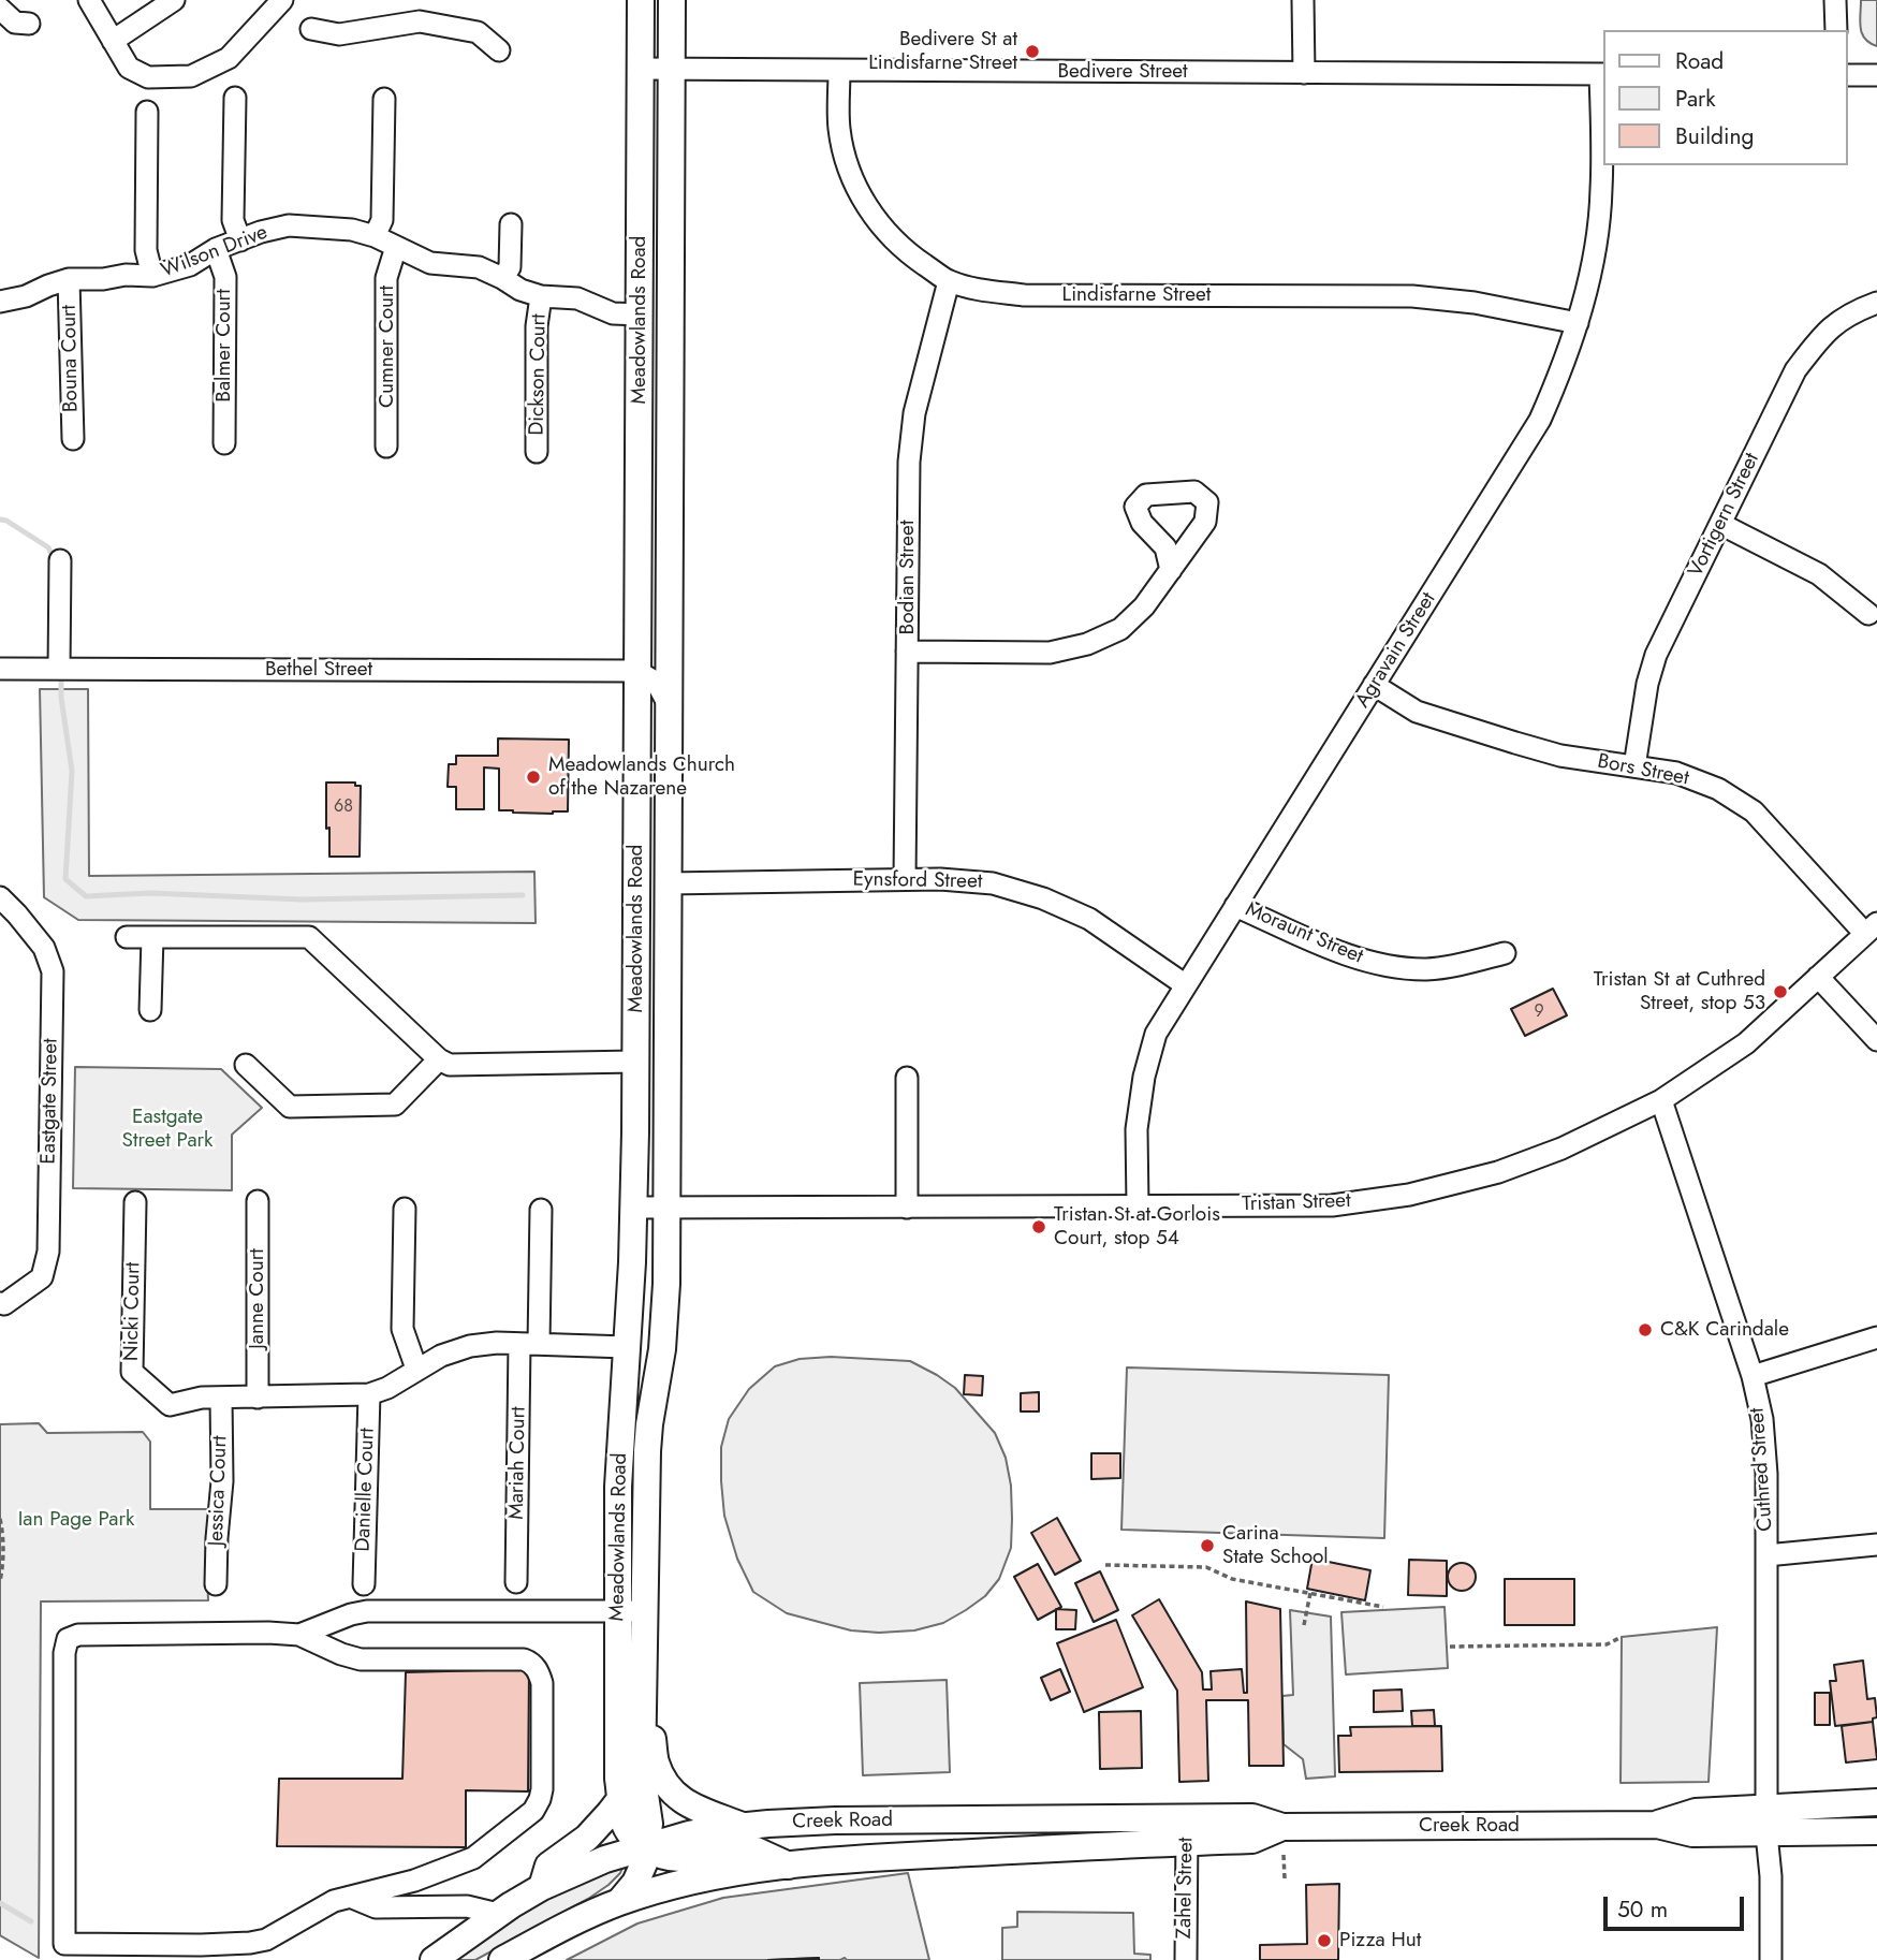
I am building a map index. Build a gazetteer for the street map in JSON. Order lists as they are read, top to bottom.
{
  "streets": {
    "main road": ["Meadowlands Road", "Creek Road"],
    "street": [
      "Bedivere Street",
      "Wilson Drive",
      "Lindisfarne Street",
      "Balmer Court",
      "Cumner Court",
      "Bouna Court",
      "Dickson Court",
      "Vortigern Street",
      "Bodian Street",
      "Agravain Street",
      "Bethel Street",
      "Bors Street",
      "Eynsford Street",
      "Moraunt Street",
      "Eastgate Street",
      "Tristan Street",
      "Janne Court",
      "Nicki Court",
      "Mariah Court",
      "Cuthred Street",
      "Danielle Court",
      "Jessica Court",
      "Zahel Street"
    ]
  },
  "crossings": [
    ["Bedivere Street", "Lindisfarne Street"],
    ["Bedivere Street", "Meadowlands Road"],
    ["Bedivere Street", "Agravain Street"],
    ["Wilson Drive", "Meadowlands Road"],
    ["Wilson Drive", "Balmer Court"],
    ["Wilson Drive", "Cumner Court"],
    ["Wilson Drive", "Bouna Court"],
    ["Wilson Drive", "Dickson Court"],
    ["Lindisfarne Street", "Bodian Street"],
    ["Lindisfarne Street", "Agravain Street"],
    ["Meadowlands Road", "Bethel Street"],
    ["Meadowlands Road", "Eynsford Street"],
    ["Meadowlands Road", "Tristan Street"],
    ["Meadowlands Road", "Creek Road"],
    ["Vortigern Street", "Bors Street"],
    ["Bodian Street", "Eynsford Street"],
    ["Agravain Street", "Bors Street"],
    ["Agravain Street", "Eynsford Street"],
    ["Agravain Street", "Moraunt Street"],
    ["Agravain Street", "Tristan Street"],
    ["Bors Street", "Tristan Street"],
    ["Tristan Street", "Cuthred Street"],
    ["Nicki Court", "Jessica Court"],
    ["Cuthred Street", "Creek Road"],
    ["Creek Road", "Zahel Street"]
  ],
  "parks": ["Eastgate Street Park", "Ian Page Park"],
  "places": [
    "Bedivere St at Lindisfarne Street",
    "Meadowlands Church of the Nazarene",
    "Tristan St at Cuthred Street, stop 53",
    "Tristan St at Gorlois Court, stop 54",
    "C&K Carindale",
    "Carina State School",
    "Pizza Hut"
  ],
  "house_numbers": ["68", "9"],
  "legend": ["Road", "Park", "Building"],
  "scale_bar": "50 m"
}
